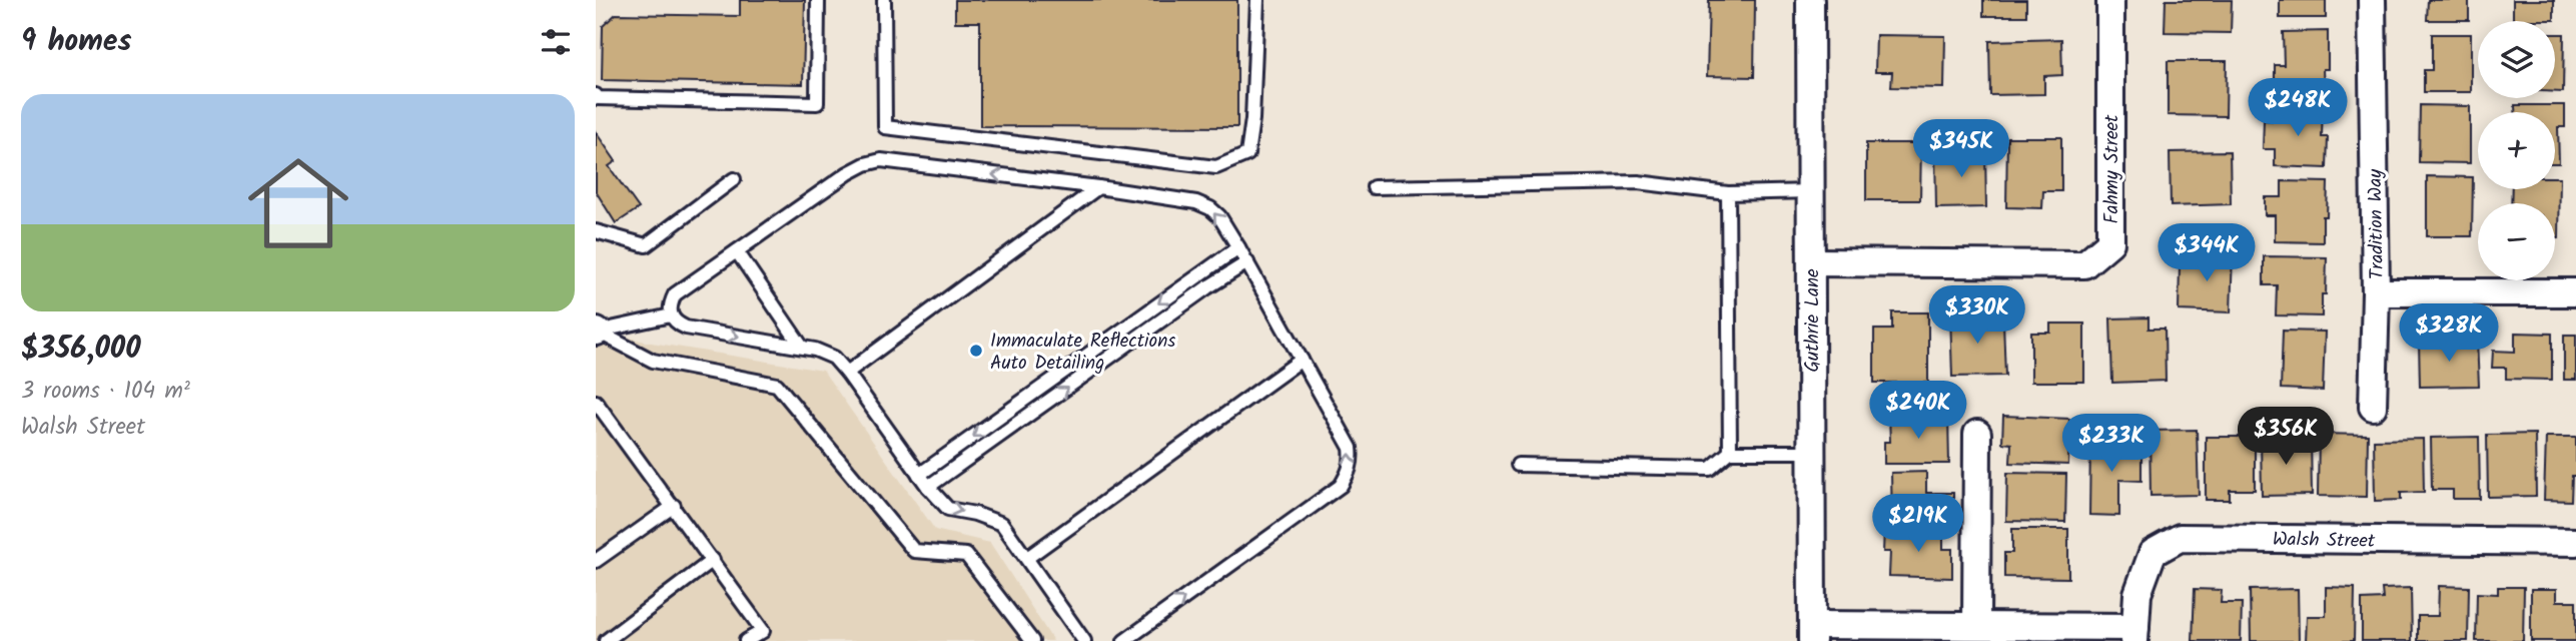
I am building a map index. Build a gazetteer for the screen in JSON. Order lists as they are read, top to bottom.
{
  "streets": {
    "street": [
      "Fahmy Street",
      "Tradition Way",
      "Guthrie Lane",
      "Walsh Street"
    ]
  },
  "crossings": [
    ["Fahmy Street", "Guthrie Lane"]
  ],
  "places": ["Immaculate Reflections Auto Detailing"],
  "page": {
    "heading": "9 homes",
    "map_buttons": ["+", "−"],
    "price": [
      "$248K",
      "$345K",
      "$344K",
      "$330K",
      "$328K",
      "$240K",
      "$356K",
      "$233K",
      "$219K"
    ],
    "list": [
      {
        "name": "$356,000",
        "note": "3 rooms · 104 m² · Walsh Street"
      }
    ]
  }
}
